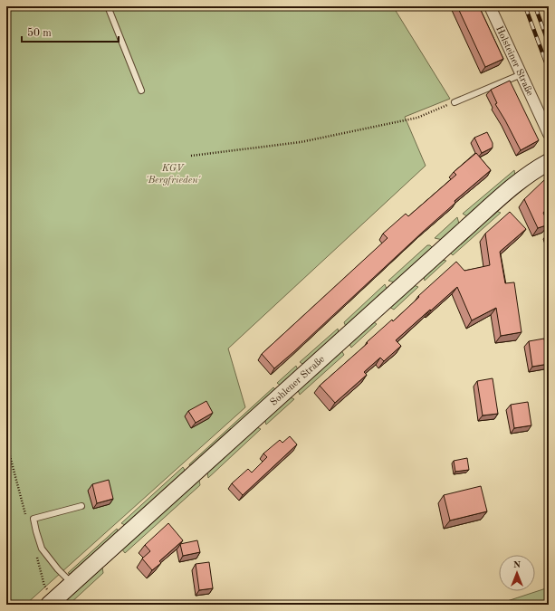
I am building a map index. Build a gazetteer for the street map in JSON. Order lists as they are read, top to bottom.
{
  "streets": {
    "street": ["Holsteiner Straße", "Sohlener Straße"]
  },
  "parks": ["KGV 'Bergfrieden'"],
  "scale_bar": "50 m",
  "north": "top"
}
